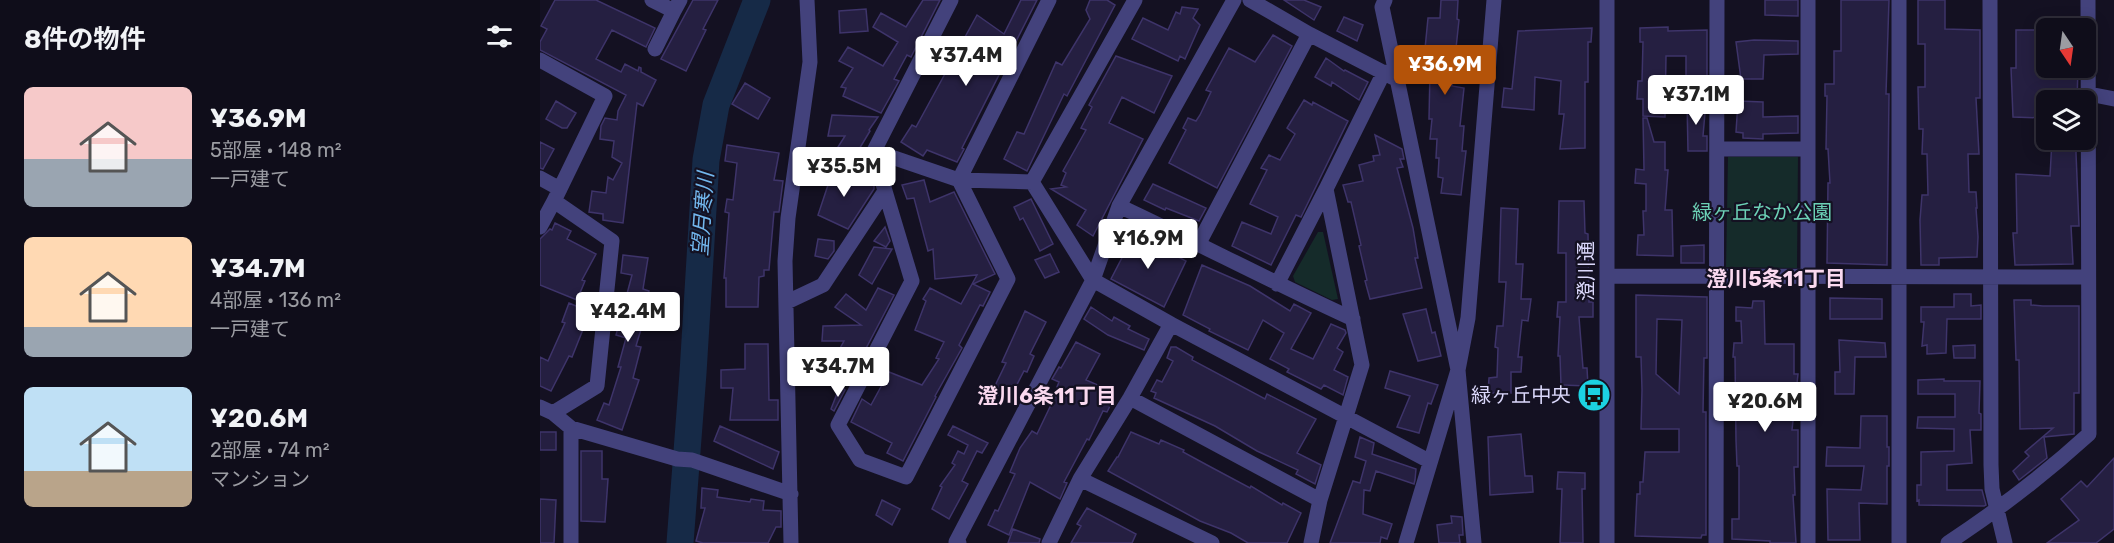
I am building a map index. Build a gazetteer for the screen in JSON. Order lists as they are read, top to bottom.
{
  "streets": {
    "street": ["澄川通"]
  },
  "districts": ["澄川5条11丁目", "澄川6条11丁目"],
  "water": ["望月寒川"],
  "parks": ["緑ヶ丘なか公園"],
  "places": {
    "bus stop": ["緑ヶ丘中央"]
  },
  "north": "bottom",
  "page": {
    "heading": "8件の物件",
    "price": [
      "¥37.4M",
      "¥36.9M",
      "¥37.1M",
      "¥35.5M",
      "¥16.9M",
      "¥42.4M",
      "¥34.7M",
      "¥20.6M"
    ],
    "list": [
      {
        "name": "¥36.9M",
        "note": "5部屋 · 148 m² · 一戸建て"
      },
      {
        "name": "¥34.7M",
        "note": "4部屋 · 136 m² · 一戸建て"
      },
      {
        "name": "¥20.6M",
        "note": "2部屋 · 74 m² · マンション"
      }
    ]
  }
}
